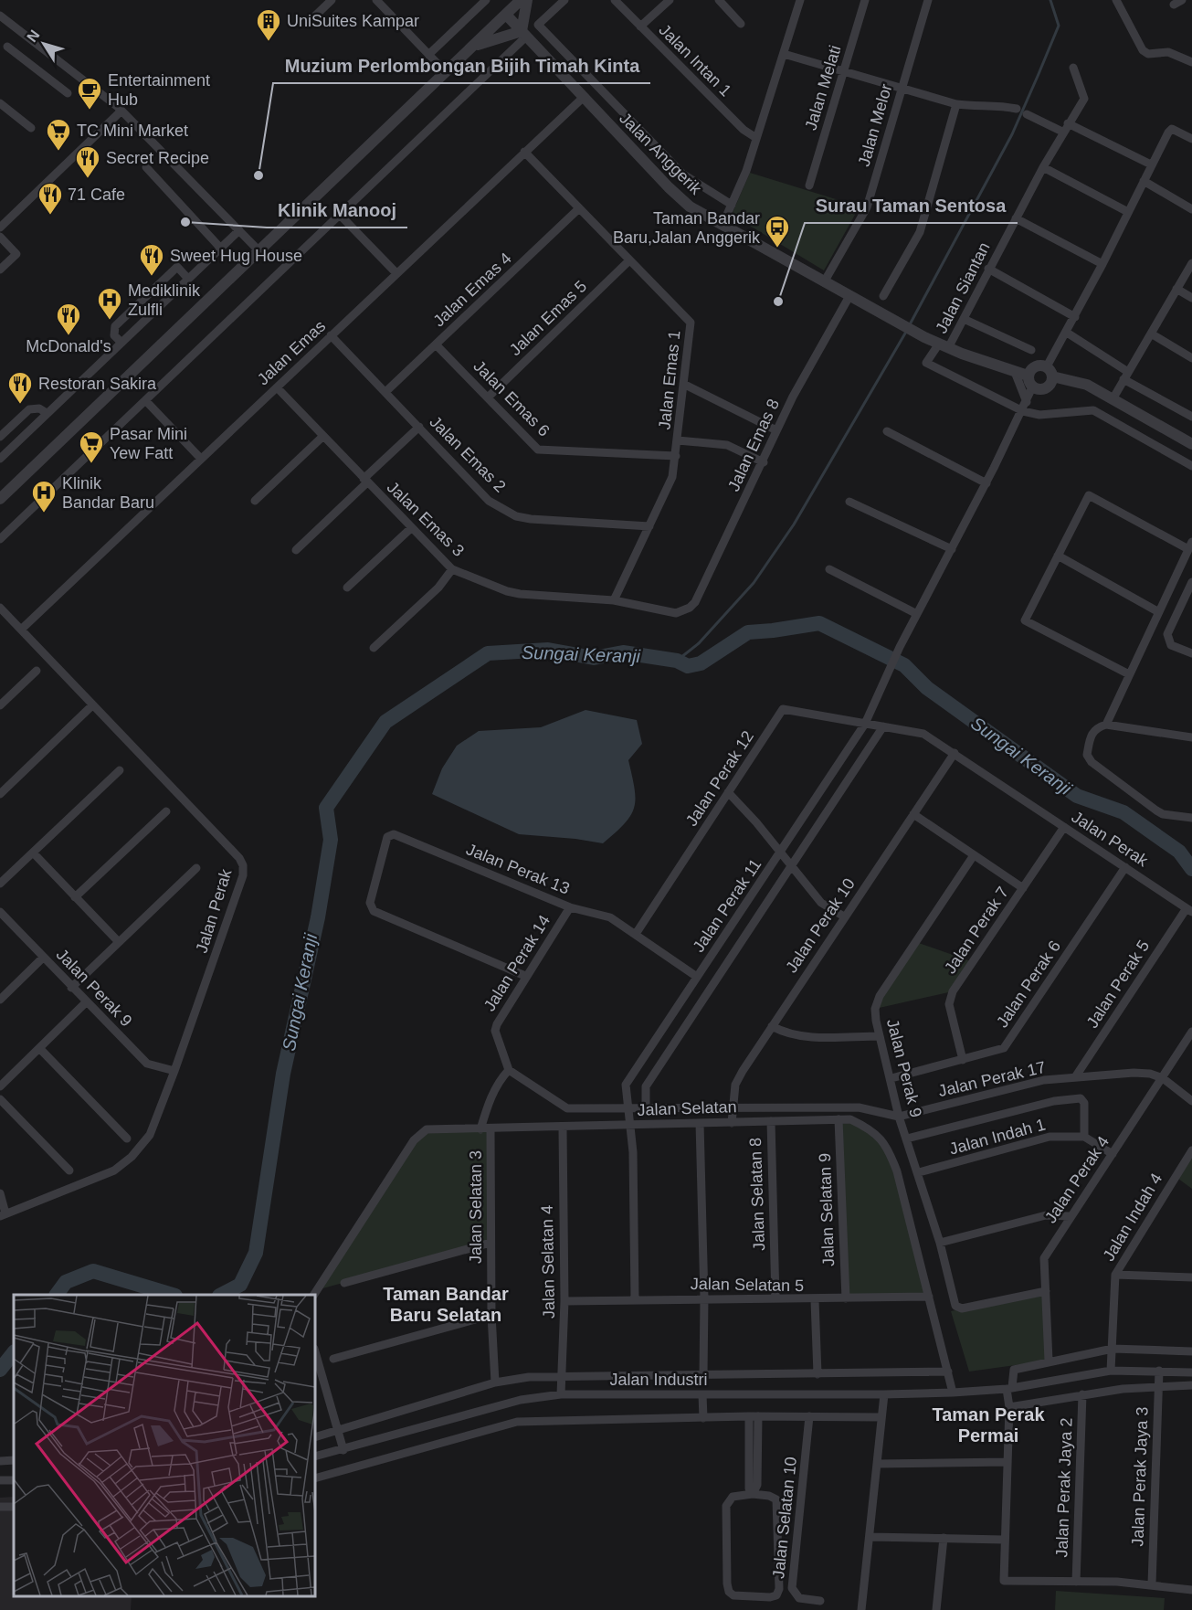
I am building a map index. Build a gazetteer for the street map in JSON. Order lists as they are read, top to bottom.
{
  "streets": {
    "street": [
      "Jalan Intan 1",
      "Jalan Melati",
      "Jalan Melor",
      "Jalan Anggerik",
      "Jalan Siantan",
      "Jalan Emas 4",
      "Jalan Emas 5",
      "Jalan Emas",
      "Jalan Emas 1",
      "Jalan Emas 6",
      "Jalan Emas 8",
      "Jalan Emas 2",
      "Jalan Emas 3",
      "Jalan Perak 12",
      "Jalan Perak",
      "Jalan Perak 13",
      "Jalan Perak 11",
      "Jalan Perak 10",
      "Jalan Perak 7",
      "Jalan Perak 14",
      "Jalan Perak 6",
      "Jalan Perak 5",
      "Jalan Perak 9",
      "Jalan Perak 17",
      "Jalan Selatan",
      "Jalan Indah 1",
      "Jalan Perak 4",
      "Jalan Selatan 8",
      "Jalan Selatan 3",
      "Jalan Selatan 9",
      "Jalan Indah 4",
      "Jalan Selatan 4",
      "Jalan Selatan 5",
      "Jalan Industri",
      "Jalan Perak Jaya 3",
      "Jalan Perak Jaya 2",
      "Jalan Selatan 10"
    ]
  },
  "crossings": [
    ["Jalan Melor", "Jalan Anggerik"],
    ["Jalan Anggerik", "Jalan Siantan"],
    ["Jalan Anggerik", "Jalan Emas"],
    ["Jalan Anggerik", "Jalan Emas 8"],
    ["Jalan Anggerik", "Jalan Perak 11"],
    ["Jalan Siantan", "Jalan Perak 11"],
    ["Jalan Emas 4", "Jalan Emas 1"],
    ["Jalan Emas 4", "Jalan Emas 6"],
    ["Jalan Emas 4", "Jalan Emas 2"],
    ["Jalan Emas 5", "Jalan Emas 1"],
    ["Jalan Emas 5", "Jalan Emas 6"],
    ["Jalan Emas", "Jalan Emas 1"],
    ["Jalan Emas", "Jalan Emas 2"],
    ["Jalan Emas", "Jalan Emas 3"],
    ["Jalan Emas", "Jalan Perak"],
    ["Jalan Emas 1", "Jalan Emas 6"],
    ["Jalan Emas 1", "Jalan Emas 2"],
    ["Jalan Emas 1", "Jalan Emas 3"],
    ["Jalan Emas 8", "Jalan Emas 3"],
    ["Jalan Perak 12", "Jalan Perak"],
    ["Jalan Perak 12", "Jalan Perak 13"],
    ["Jalan Perak 12", "Jalan Perak 11"],
    ["Jalan Perak", "Jalan Perak 11"],
    ["Jalan Perak", "Jalan Perak 10"],
    ["Jalan Perak", "Jalan Perak 7"],
    ["Jalan Perak", "Jalan Perak 6"],
    ["Jalan Perak", "Jalan Perak 5"],
    ["Jalan Perak", "Jalan Perak 9"],
    ["Jalan Perak 13", "Jalan Perak 11"],
    ["Jalan Perak 13", "Jalan Perak 14"],
    ["Jalan Perak 11", "Jalan Perak 17"],
    ["Jalan Perak 11", "Jalan Selatan"],
    ["Jalan Perak 11", "Jalan Selatan 5"],
    ["Jalan Perak 10", "Jalan Perak 17"],
    ["Jalan Perak 10", "Jalan Selatan"],
    ["Jalan Perak 7", "Jalan Perak 6"],
    ["Jalan Perak 6", "Jalan Perak 9"],
    ["Jalan Perak 5", "Jalan Perak 17"],
    ["Jalan Perak 9", "Jalan Perak 17"],
    ["Jalan Perak 9", "Jalan Indah 1"],
    ["Jalan Perak 9", "Jalan Perak 4"],
    ["Jalan Perak 17", "Jalan Perak 4"],
    ["Jalan Selatan", "Jalan Selatan 8"],
    ["Jalan Selatan", "Jalan Selatan 3"],
    ["Jalan Selatan", "Jalan Selatan 9"],
    ["Jalan Selatan", "Jalan Selatan 4"],
    ["Jalan Selatan", "Jalan Selatan 5"],
    ["Jalan Selatan", "Jalan Industri"],
    ["Jalan Selatan 8", "Jalan Selatan 5"],
    ["Jalan Selatan 9", "Jalan Selatan 5"],
    ["Jalan Indah 4", "Jalan Industri"],
    ["Jalan Selatan 4", "Jalan Selatan 5"],
    ["Jalan Selatan 4", "Jalan Industri"],
    ["Jalan Industri", "Jalan Perak Jaya 3"]
  ],
  "districts": ["Taman Bandar Baru Selatan", "Taman Perak Permai"],
  "water": ["Sungai Keranji"],
  "places": {
    "building": ["UniSuites Kampar"],
    "cafe": ["Entertainment Hub"],
    "supermarket": ["TC Mini Market", "Pasar Mini Yew Fatt"],
    "other": ["Muzium Perlombongan Bijih Timah Kinta", "Klinik Manooj", "Surau Taman Sentosa"],
    "restaurant": [
      "Secret Recipe",
      "71 Cafe",
      "Sweet Hug House",
      "McDonald's",
      "Restoran Sakira"
    ],
    "bus stop": ["Taman Bandar Baru,Jalan Anggerik"],
    "hospital": ["Mediklinik Zulfli", "Klinik Bandar Baru"]
  },
  "north": "top left"
}
